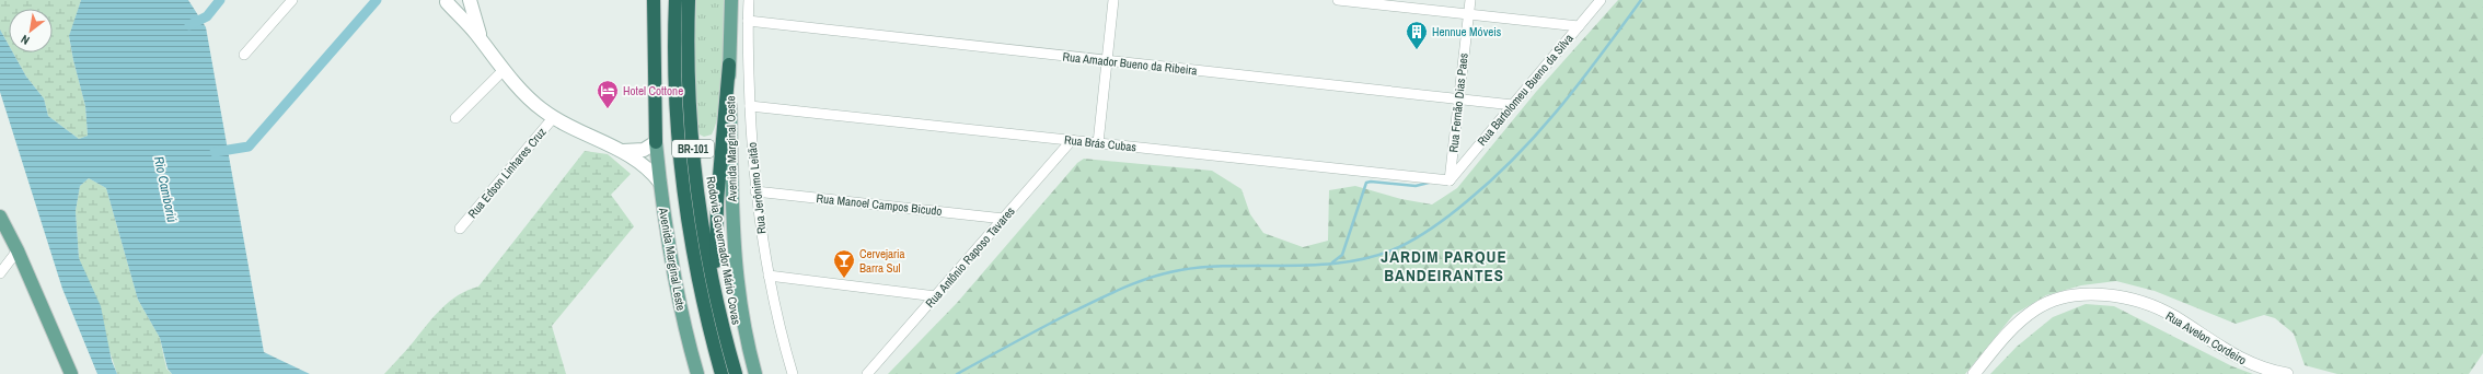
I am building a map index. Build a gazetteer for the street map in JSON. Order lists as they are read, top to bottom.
{
  "streets": {
    "highway": ["BR-101", "Rodovia Governador Mário Covas"],
    "main road": ["Avenida Marginal Oeste", "Avenida Marginal Leste"],
    "street": [
      "Rua Amador Bueno da Ribeira",
      "Rua Bartolomeu Bueno da Silva",
      "Rua Fernão Dias Paes",
      "Rua Brás Cubas",
      "Rua Edson Linhares Cruz",
      "Rua Jerônimo Leitão",
      "Rua Manoel Campos Bicudo",
      "Rua Antônio Raposo Tavares",
      "Rua Avelon Cordeiro"
    ]
  },
  "crossings": [
    ["Rua Amador Bueno da Ribeira", "Rua Bartolomeu Bueno da Silva"],
    ["Rua Amador Bueno da Ribeira", "Rua Fernão Dias Paes"],
    ["Rua Amador Bueno da Ribeira", "Rua Jerônimo Leitão"],
    ["Rua Bartolomeu Bueno da Silva", "Rua Fernão Dias Paes"],
    ["Rua Bartolomeu Bueno da Silva", "Rua Brás Cubas"],
    ["Rua Fernão Dias Paes", "Rua Brás Cubas"],
    ["Rua Brás Cubas", "Rua Jerônimo Leitão"],
    ["Rua Brás Cubas", "Rua Antônio Raposo Tavares"],
    ["Rua Jerônimo Leitão", "Rua Manoel Campos Bicudo"],
    ["Rua Manoel Campos Bicudo", "Rua Antônio Raposo Tavares"]
  ],
  "districts": ["JARDIM PARQUE BANDEIRANTES"],
  "water": ["Rio Camboriú"],
  "places": {
    "building": ["Hennue Móveis"],
    "hotel": ["Hotel Cottone"],
    "bar": ["Cervejaria Barra Sul"]
  },
  "north": "bottom left"
}
